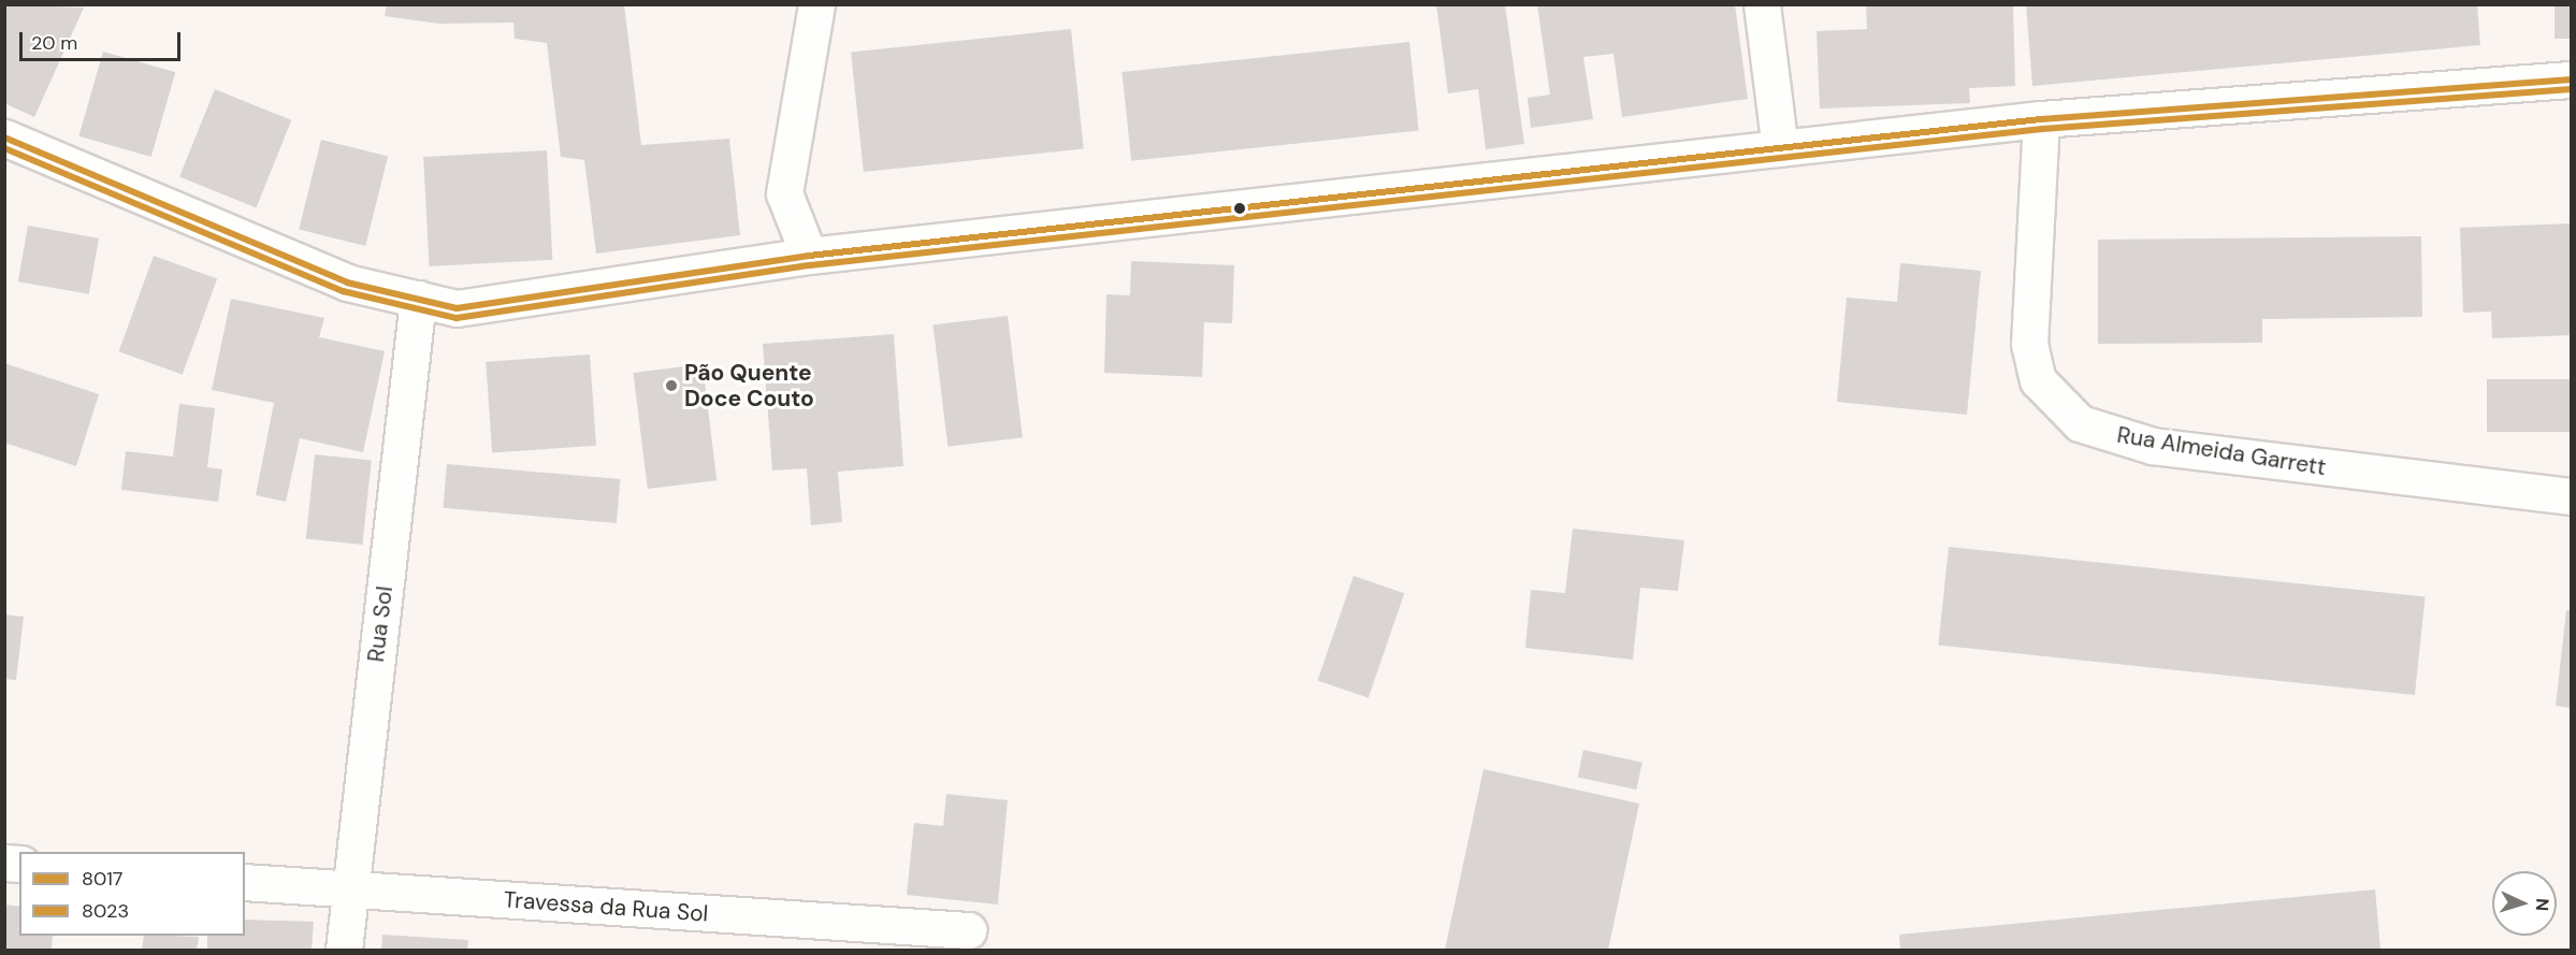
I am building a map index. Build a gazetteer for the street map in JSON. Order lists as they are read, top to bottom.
{
  "streets": {
    "street": ["Rua Almeida Garrett", "Rua Sol", "Travessa da Rua Sol"]
  },
  "crossings": [
    ["Rua Sol", "Travessa da Rua Sol"]
  ],
  "places": ["Pão Quente Doce Couto"],
  "lines": ["transit line 8017", "transit line 8023"],
  "legend": ["8017", "8023"],
  "scale_bar": "20 m",
  "north": "right"
}
